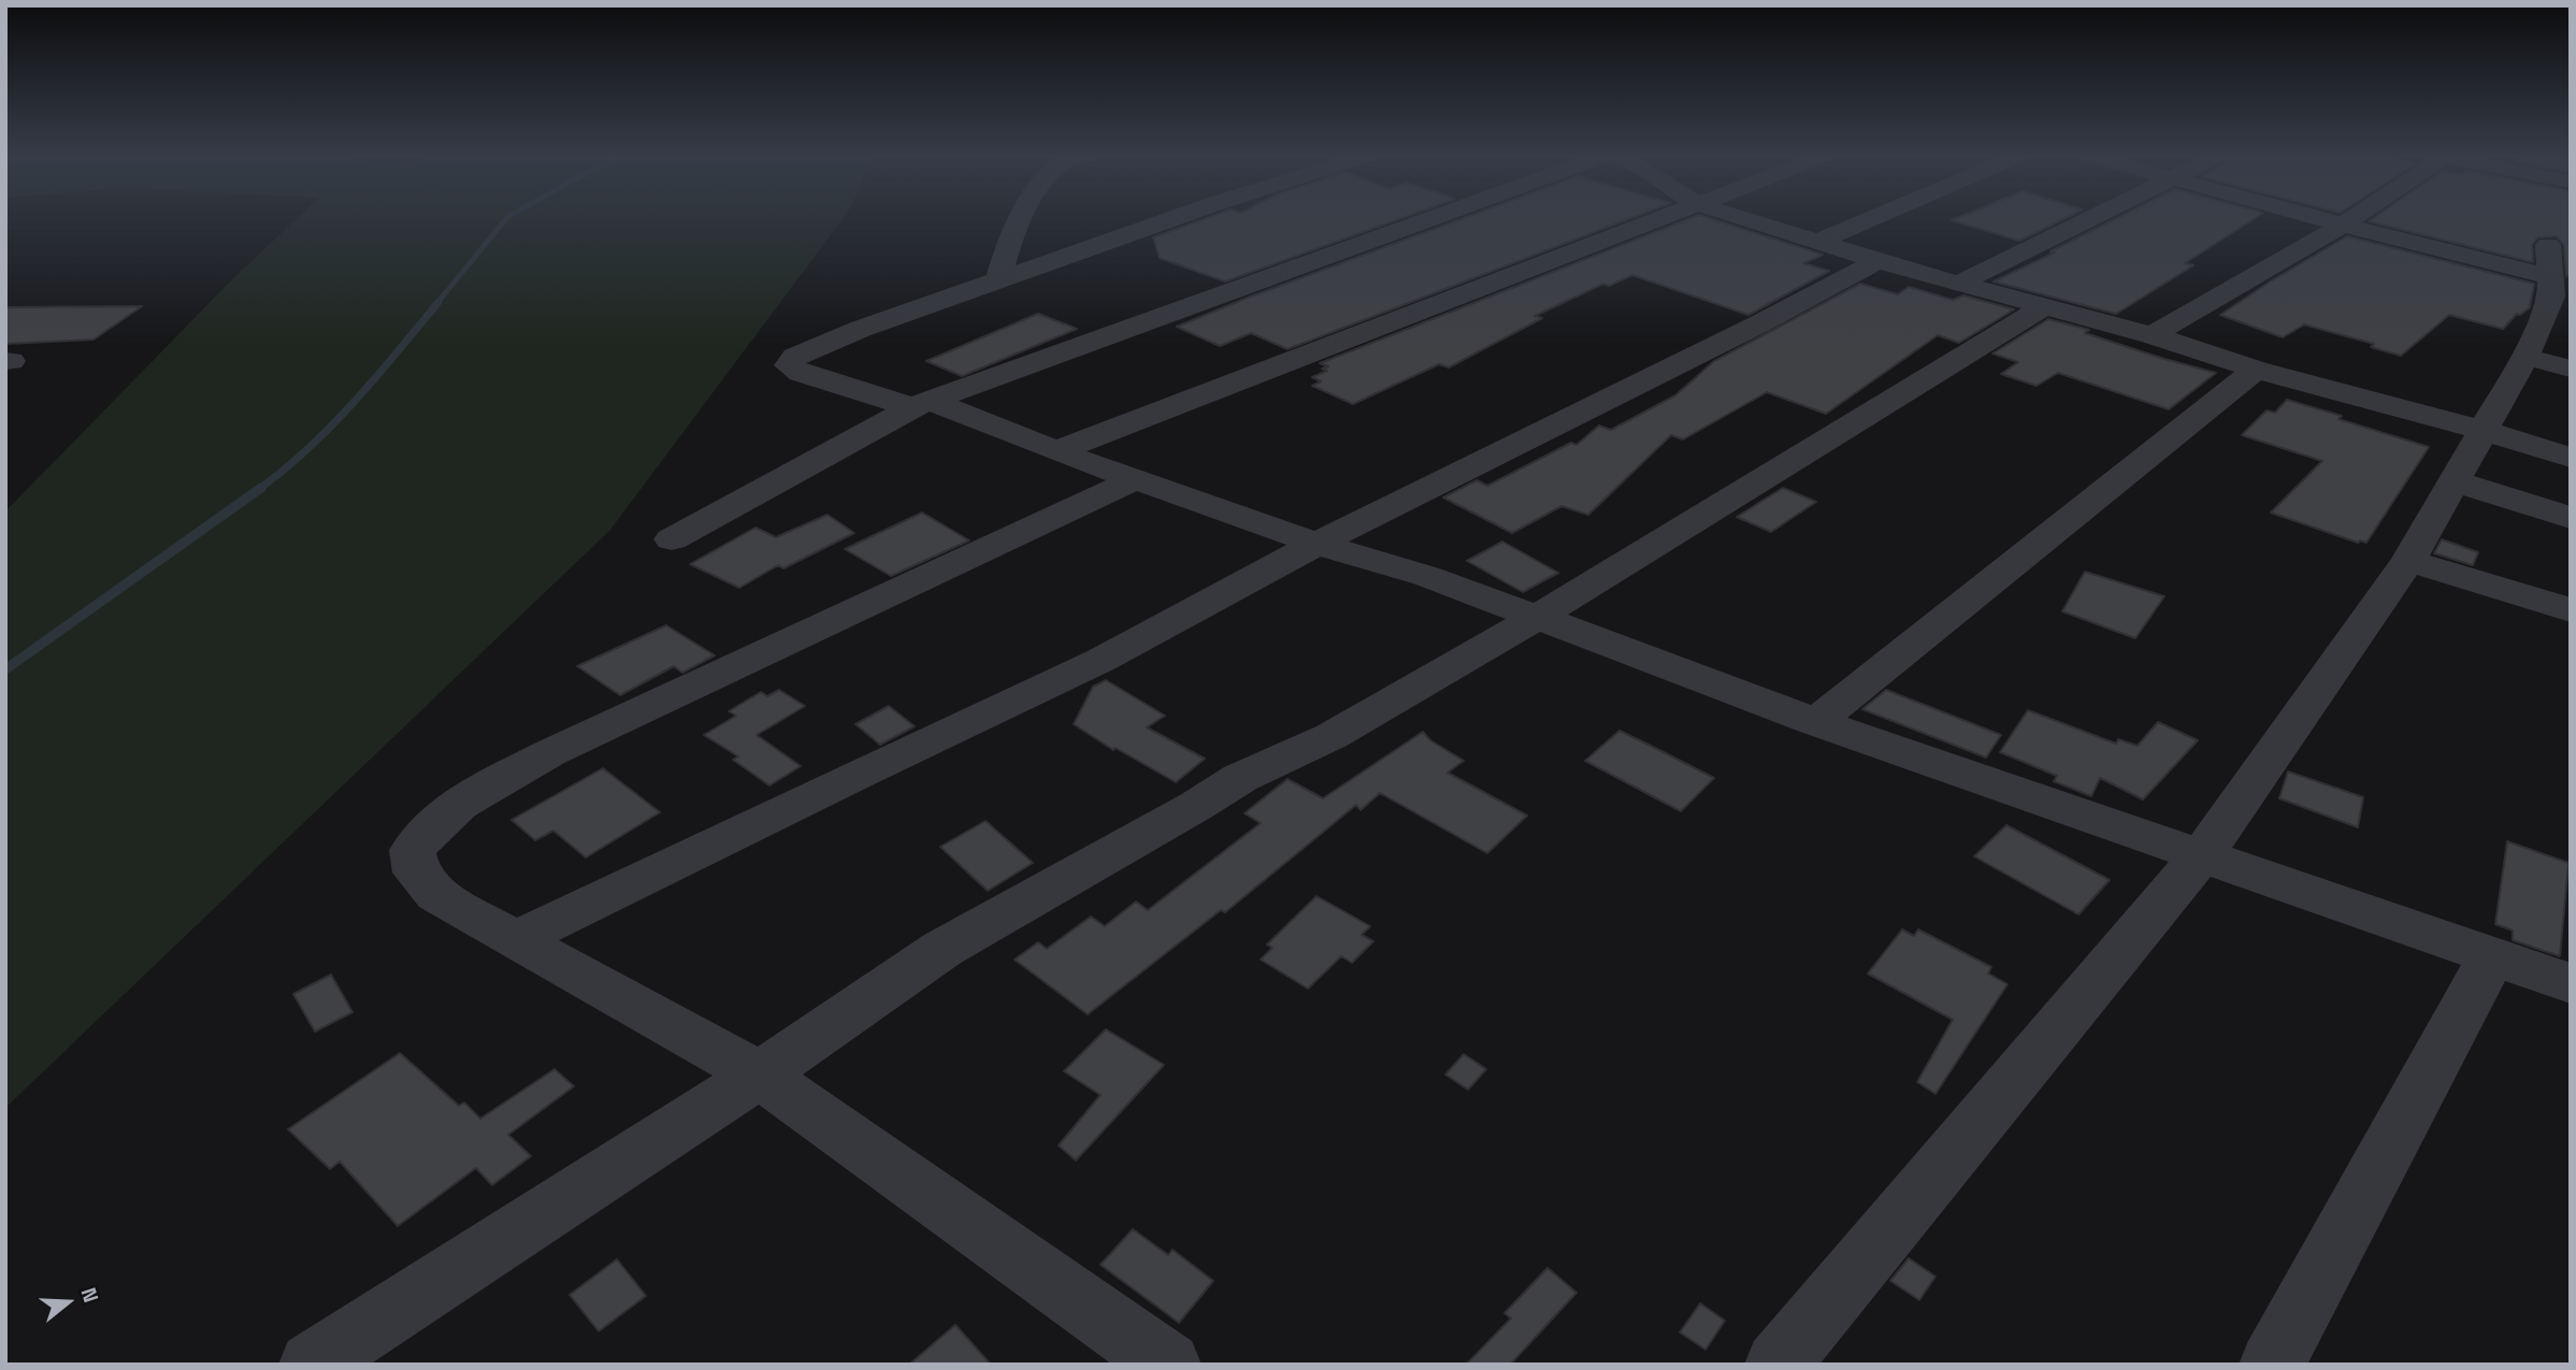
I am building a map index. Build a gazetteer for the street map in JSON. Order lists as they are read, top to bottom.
{
  "north": "right"
}
